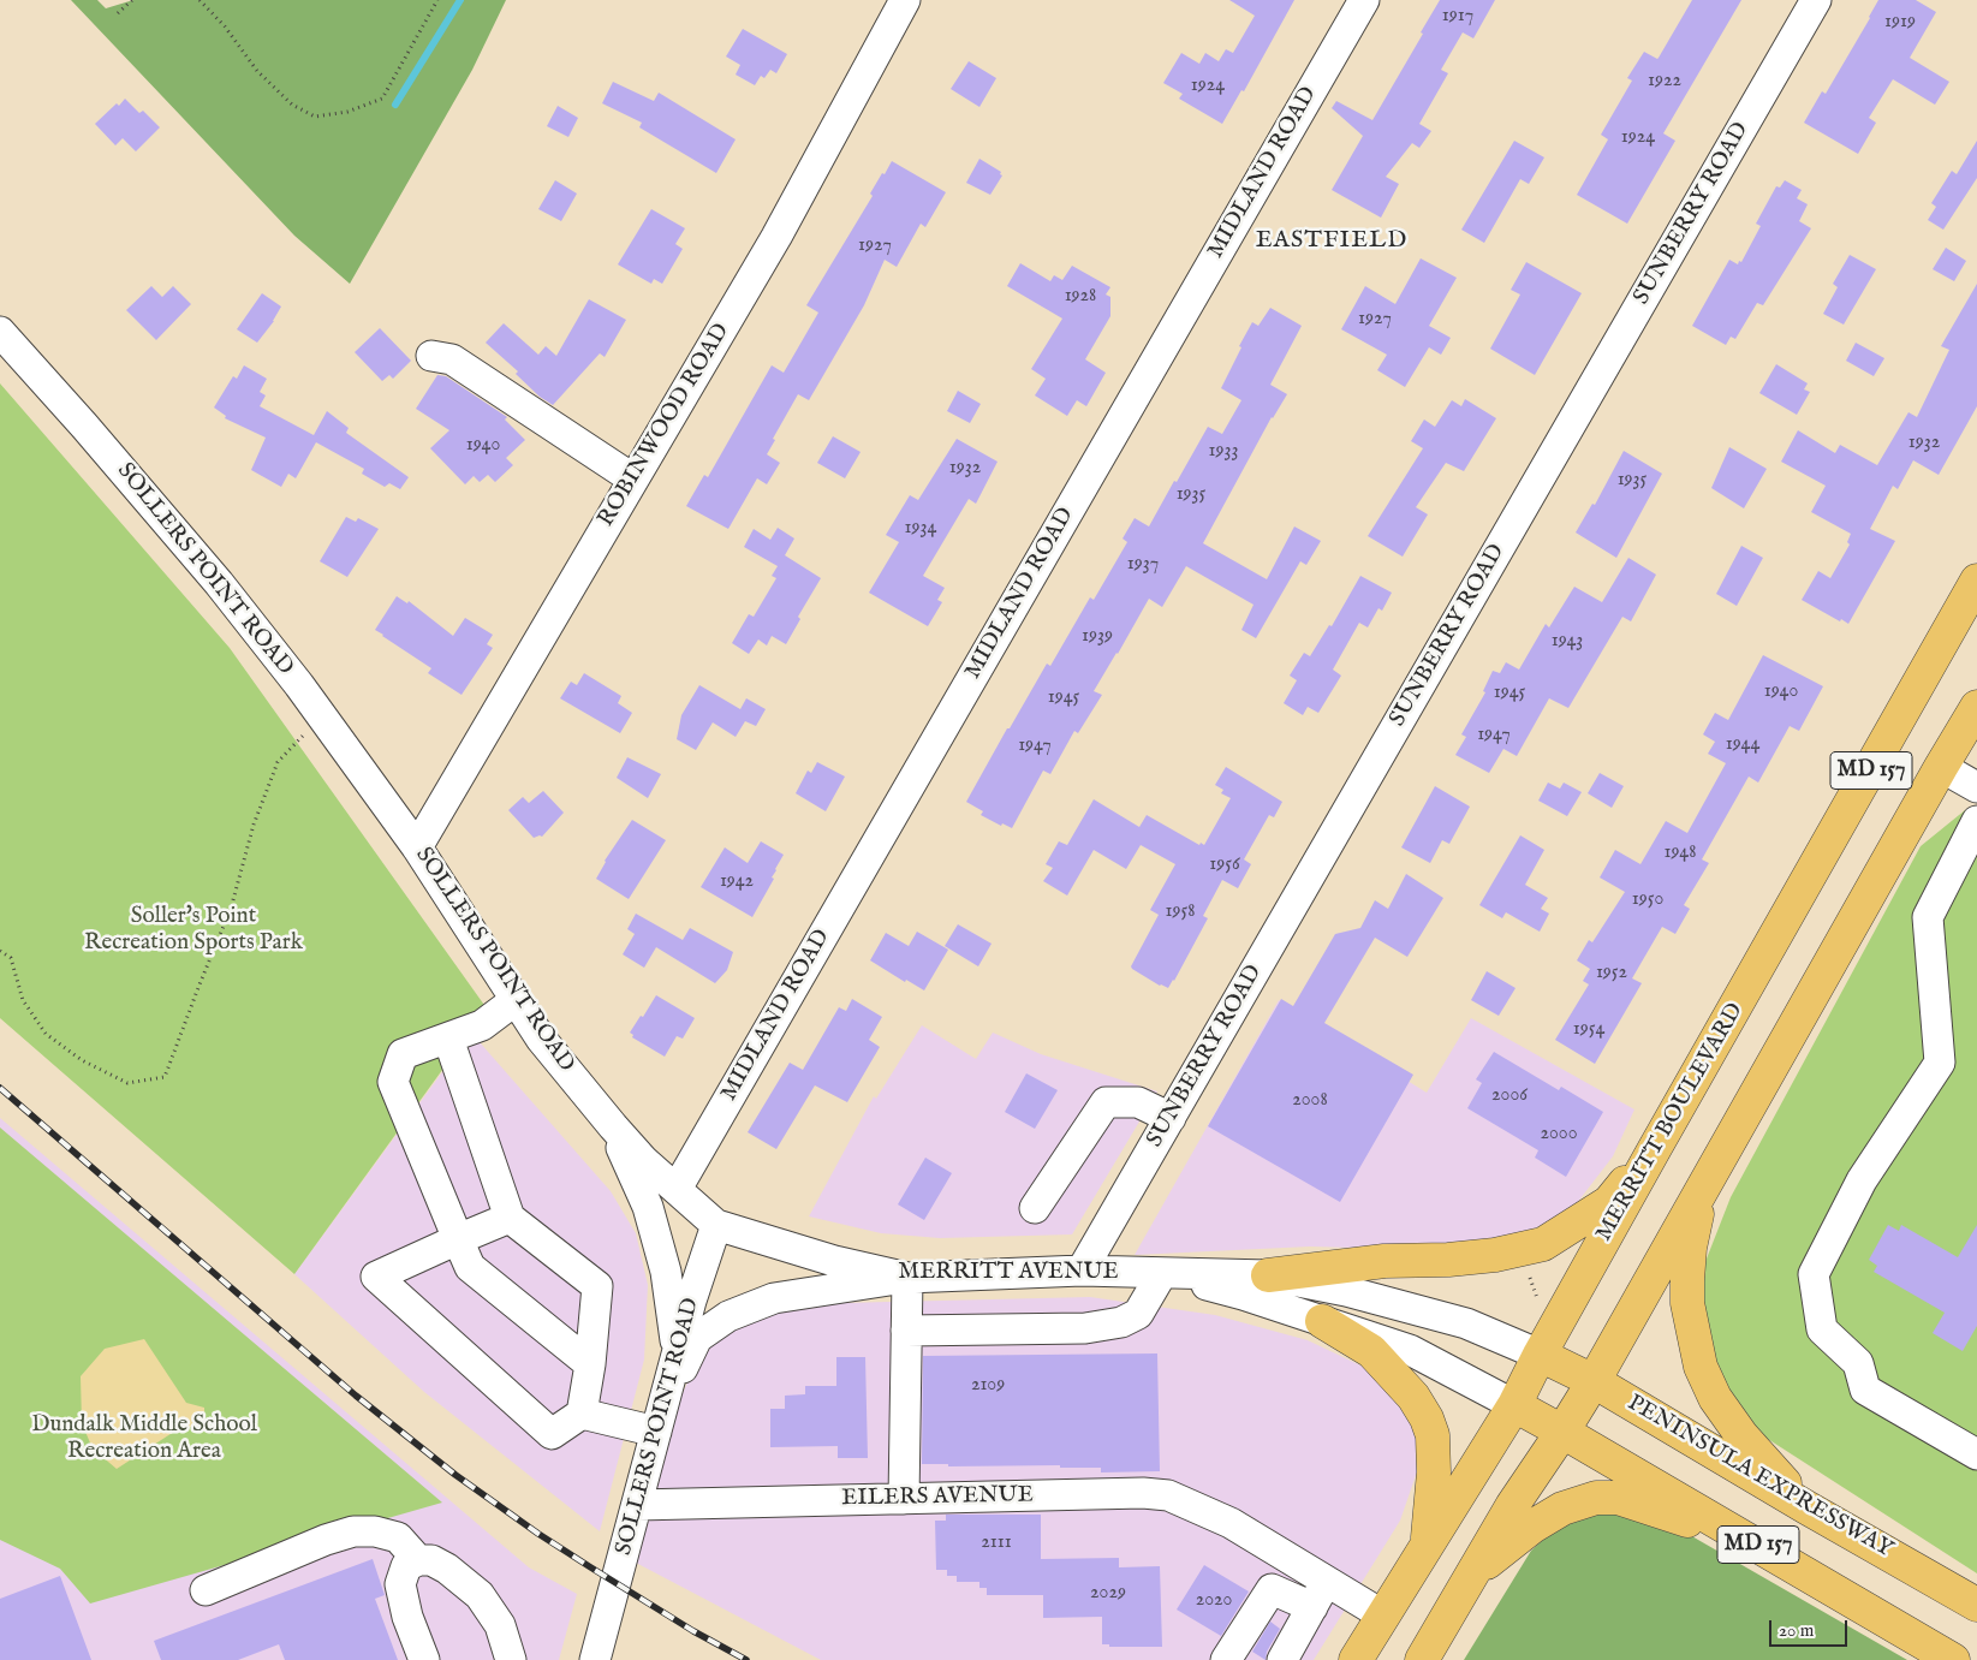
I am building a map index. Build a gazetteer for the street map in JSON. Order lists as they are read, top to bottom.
{
  "streets": {
    "main road": ["MD 157", "MERRITT BOULEVARD", "PENINSULA EXPRESSWAY"],
    "street": [
      "MIDLAND ROAD",
      "SUNBERRY ROAD",
      "ROBINWOOD ROAD",
      "SOLLERS POINT ROAD",
      "MERRITT AVENUE",
      "EILERS AVENUE"
    ]
  },
  "crossings": [
    ["MIDLAND ROAD", "SOLLERS POINT ROAD"],
    ["SUNBERRY ROAD", "MERRITT AVENUE"],
    ["ROBINWOOD ROAD", "SOLLERS POINT ROAD"],
    ["SOLLERS POINT ROAD", "MERRITT AVENUE"],
    ["SOLLERS POINT ROAD", "EILERS AVENUE"],
    ["MD 157", "MERRITT BOULEVARD"],
    ["MD 157", "MERRITT AVENUE"],
    ["MD 157", "PENINSULA EXPRESSWAY"],
    ["MERRITT BOULEVARD", "MERRITT AVENUE"],
    ["MERRITT BOULEVARD", "PENINSULA EXPRESSWAY"],
    ["MERRITT BOULEVARD", "EILERS AVENUE"],
    ["MERRITT AVENUE", "PENINSULA EXPRESSWAY"]
  ],
  "districts": ["EASTFIELD"],
  "parks": ["Soller's Point Recreation Sports Park", "Dundalk Middle School Recreation Area"],
  "house_numbers": [
    "1917",
    "1919",
    "1922",
    "1924",
    "1924",
    "1927",
    "1928",
    "1927",
    "1932",
    "1940",
    "1933",
    "1932",
    "1935",
    "1935",
    "1934",
    "1937",
    "1939",
    "1943",
    "1940",
    "1945",
    "1945",
    "1947",
    "1944",
    "1947",
    "1948",
    "1956",
    "1942",
    "1950",
    "1958",
    "1952",
    "1954",
    "2006",
    "2008",
    "2000",
    "2109",
    "2111",
    "2029",
    "2020"
  ],
  "scale_bar": "20 m"
}
